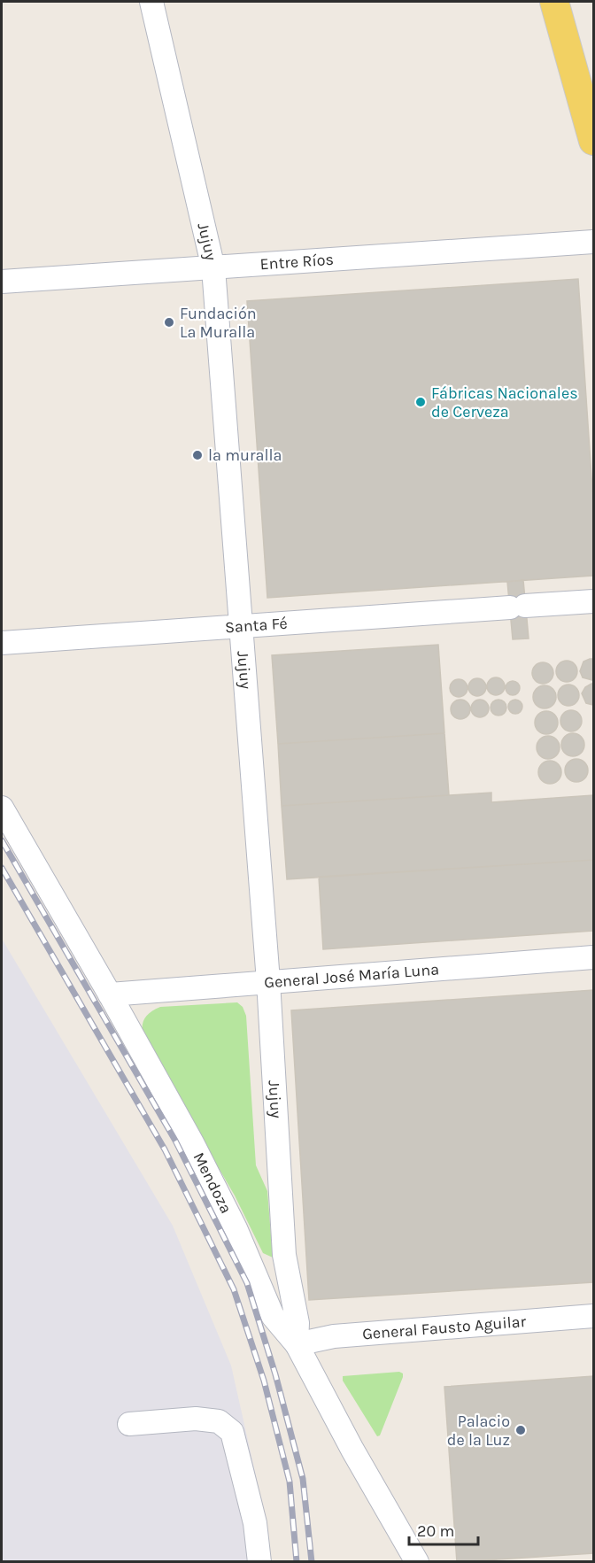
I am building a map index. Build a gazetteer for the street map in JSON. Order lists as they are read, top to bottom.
{
  "streets": {
    "street": [
      "Jujuy",
      "Entre Ríos",
      "Santa Fé",
      "General José María Luna",
      "Mendoza",
      "General Fausto Aguilar"
    ]
  },
  "crossings": [
    ["Jujuy", "Entre Ríos"],
    ["Jujuy", "Santa Fé"],
    ["Jujuy", "General José María Luna"],
    ["Jujuy", "Mendoza"],
    ["Jujuy", "General Fausto Aguilar"],
    ["General José María Luna", "Mendoza"],
    ["Mendoza", "General Fausto Aguilar"]
  ],
  "places": [
    "Fundación La Muralla",
    "Fábricas Nacionales de Cerveza",
    "la muralla",
    "Palacio de la Luz"
  ],
  "scale_bar": "20 m"
}
